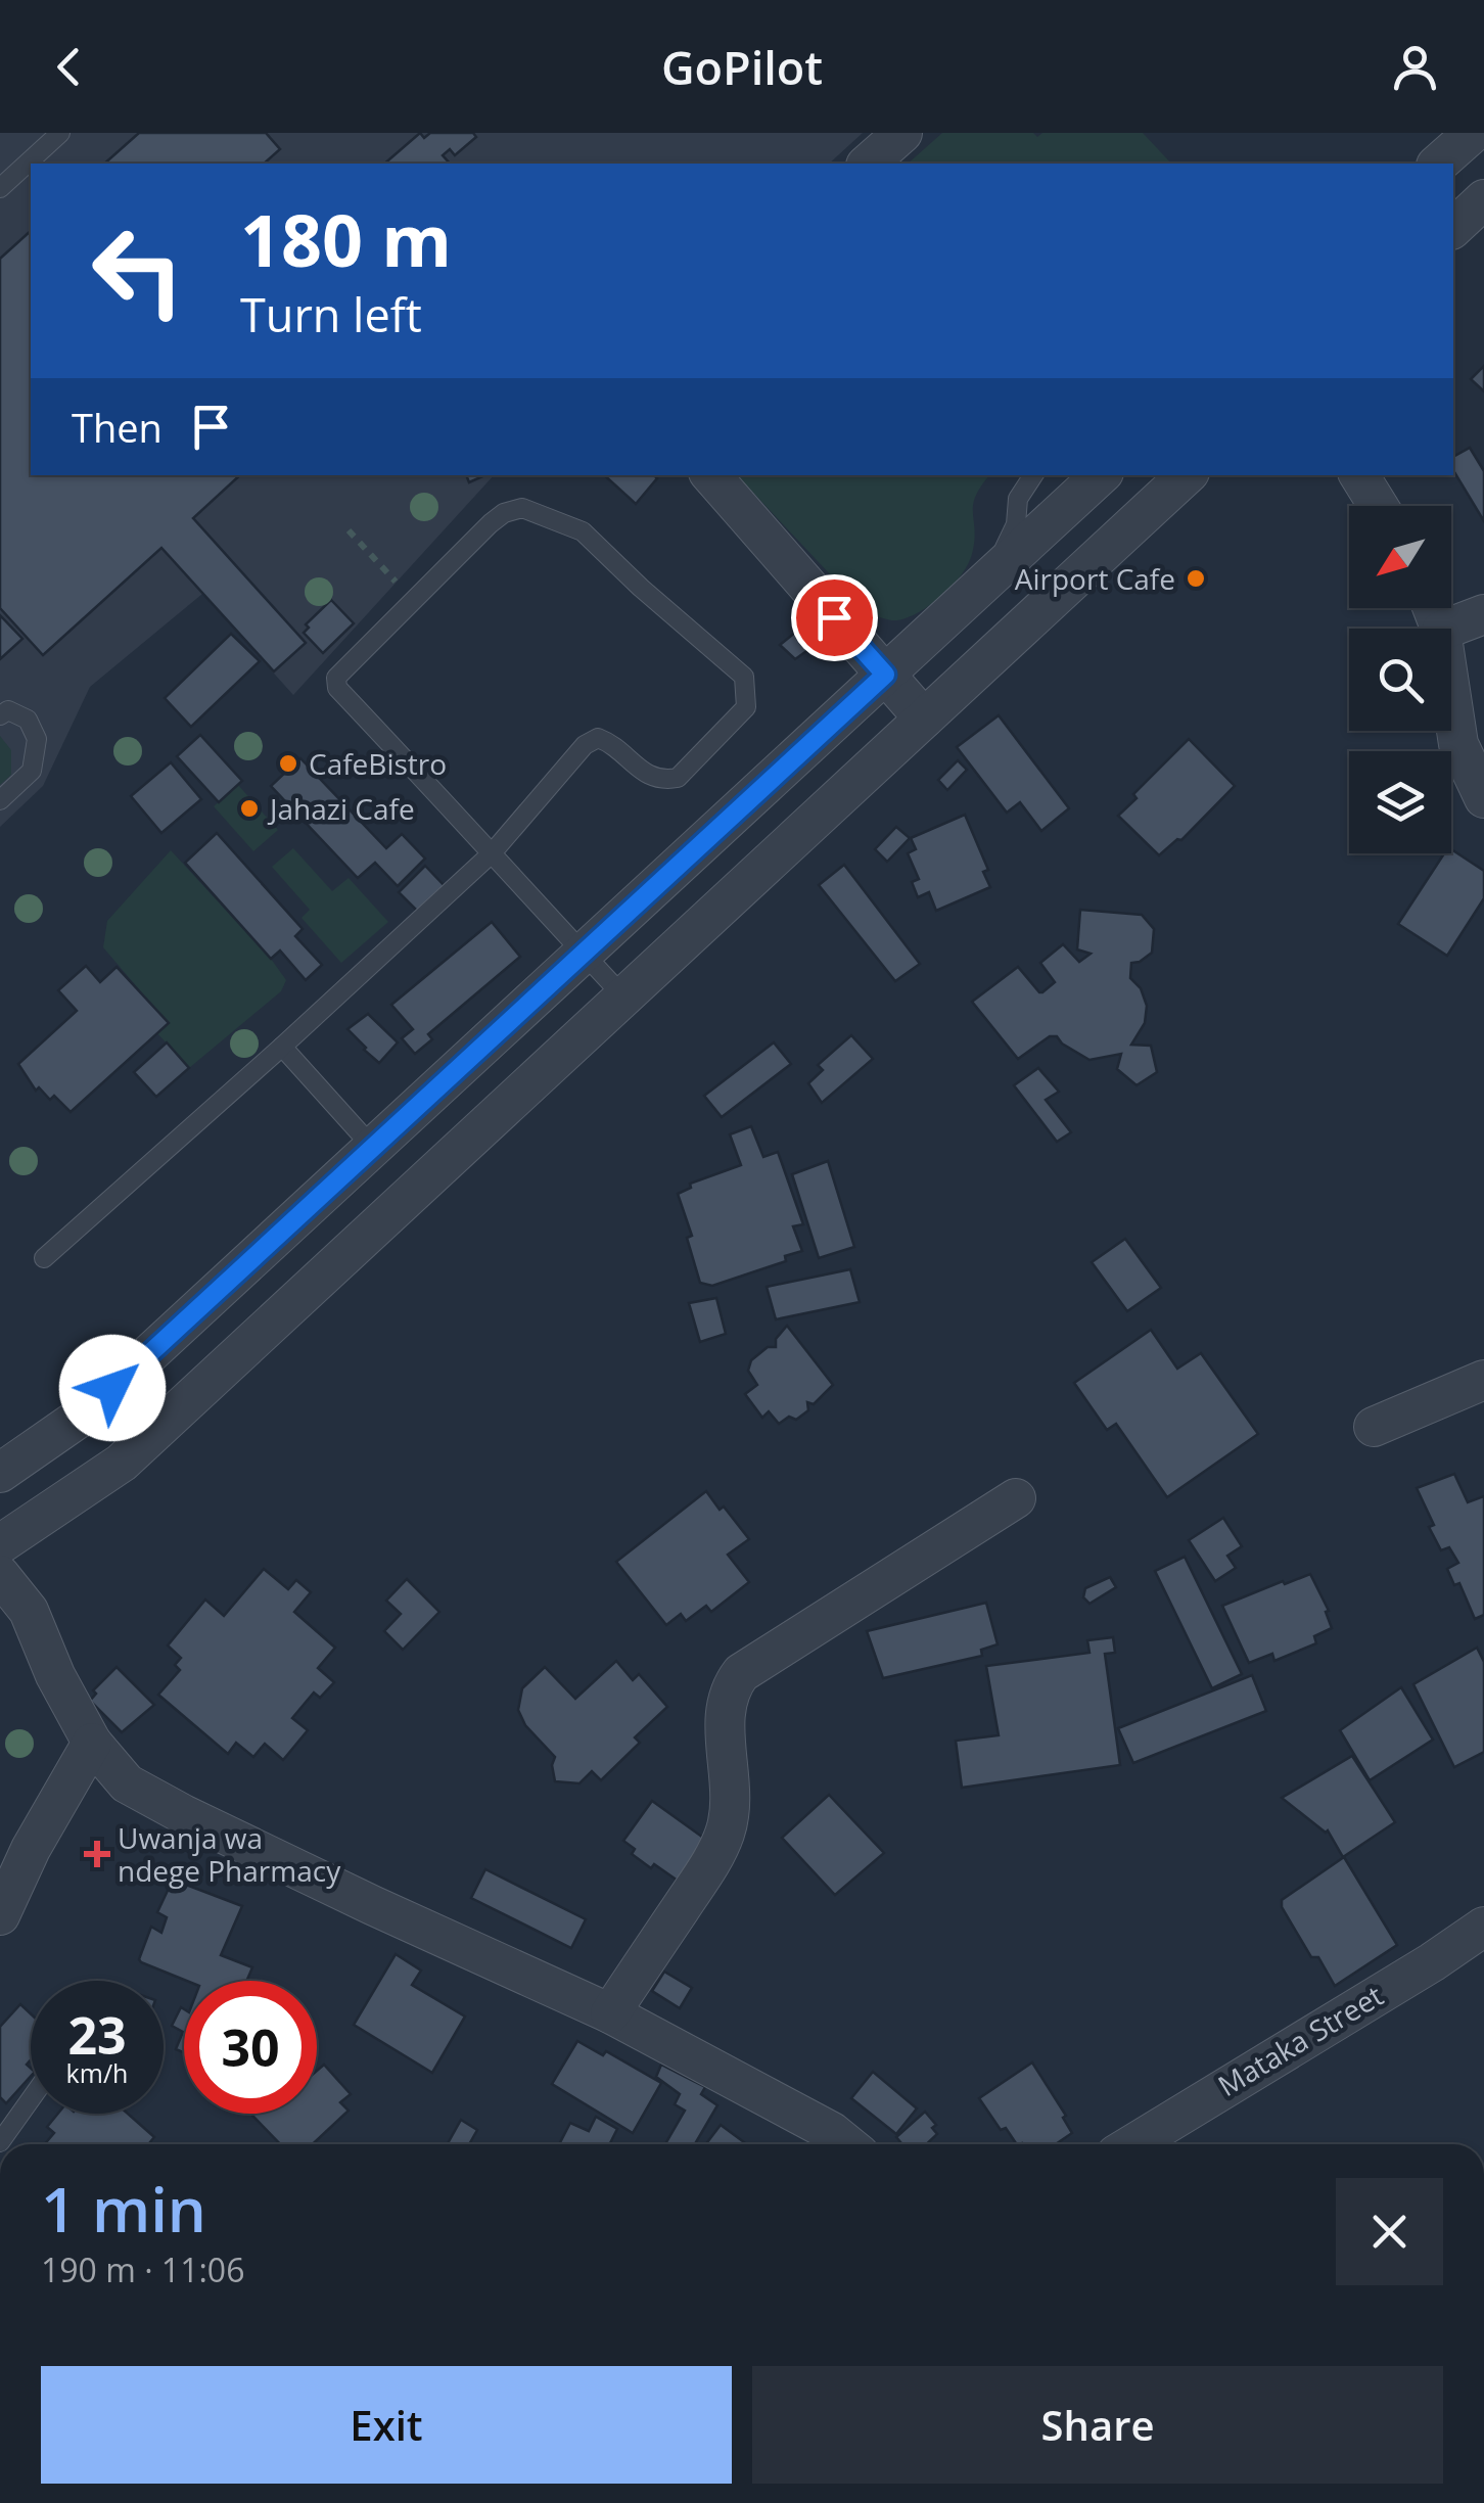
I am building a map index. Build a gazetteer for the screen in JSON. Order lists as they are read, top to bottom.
{
  "streets": {
    "street": ["Mataka Street"]
  },
  "places": {
    "other": ["Airport Cafe", "CafeBistro", "Jahazi Cafe"],
    "health": ["Uwanja wa ndege Pharmacy"]
  },
  "north": "bottom left",
  "page": {
    "header": "GoPilot",
    "turn": ["180 m", "Turn left"],
    "then": "Then",
    "speed": "23 km/h",
    "limit": "30",
    "heading": ["1 min", "190 m · 11:06"],
    "buttons": ["Exit", "Share"]
  }
}
